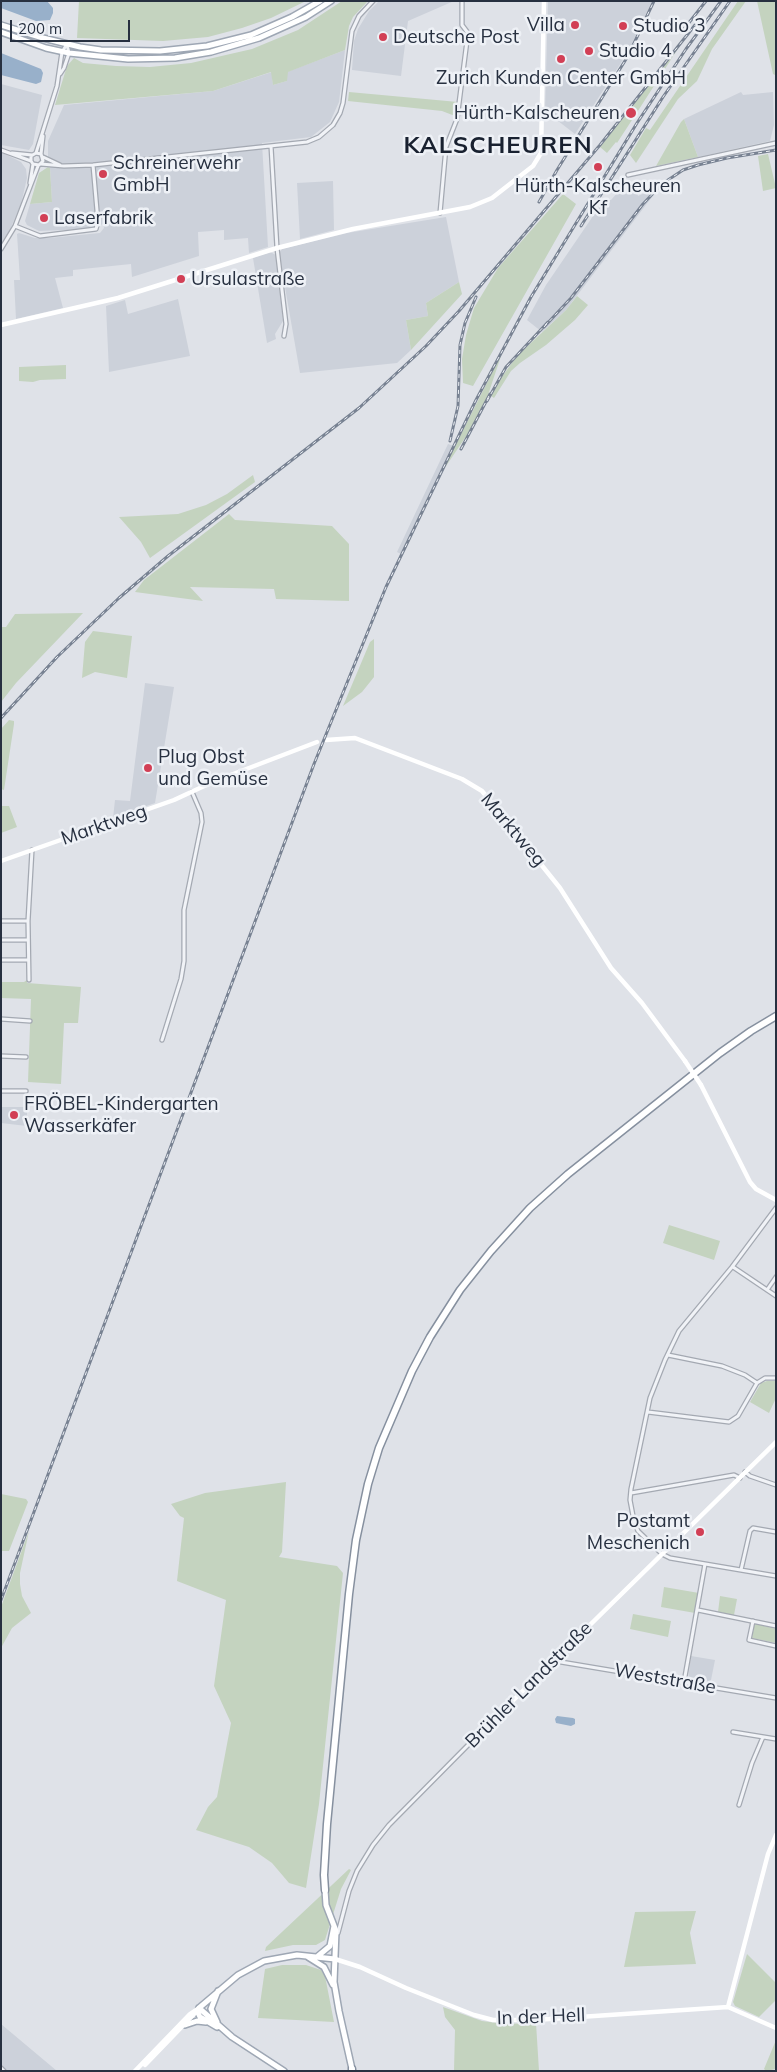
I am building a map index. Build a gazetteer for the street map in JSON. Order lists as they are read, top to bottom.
{
  "streets": {
    "main road": ["Brühler Landstraße"],
    "street": ["Marktweg", "Weststraße", "In der Hell"]
  },
  "crossings": [
    ["Weststraße", "Brühler Landstraße"],
    ["Brühler Landstraße", "In der Hell"]
  ],
  "districts": ["KALSCHEUREN"],
  "places": [
    "Villa",
    "Studio 3",
    "Deutsche Post",
    "Studio 4",
    "Zurich Kunden Center GmbH",
    "Hürth-Kalscheuren",
    "Hürth-Kalscheuren Kf",
    "Schreinerwehr GmbH",
    "Laserfabrik",
    "Ursulastraße",
    "Plug Obst und Gemüse",
    "FRÖBEL-Kindergarten Wasserkäfer",
    "Postamt Meschenich"
  ],
  "scale_bar": "200 m"
}
